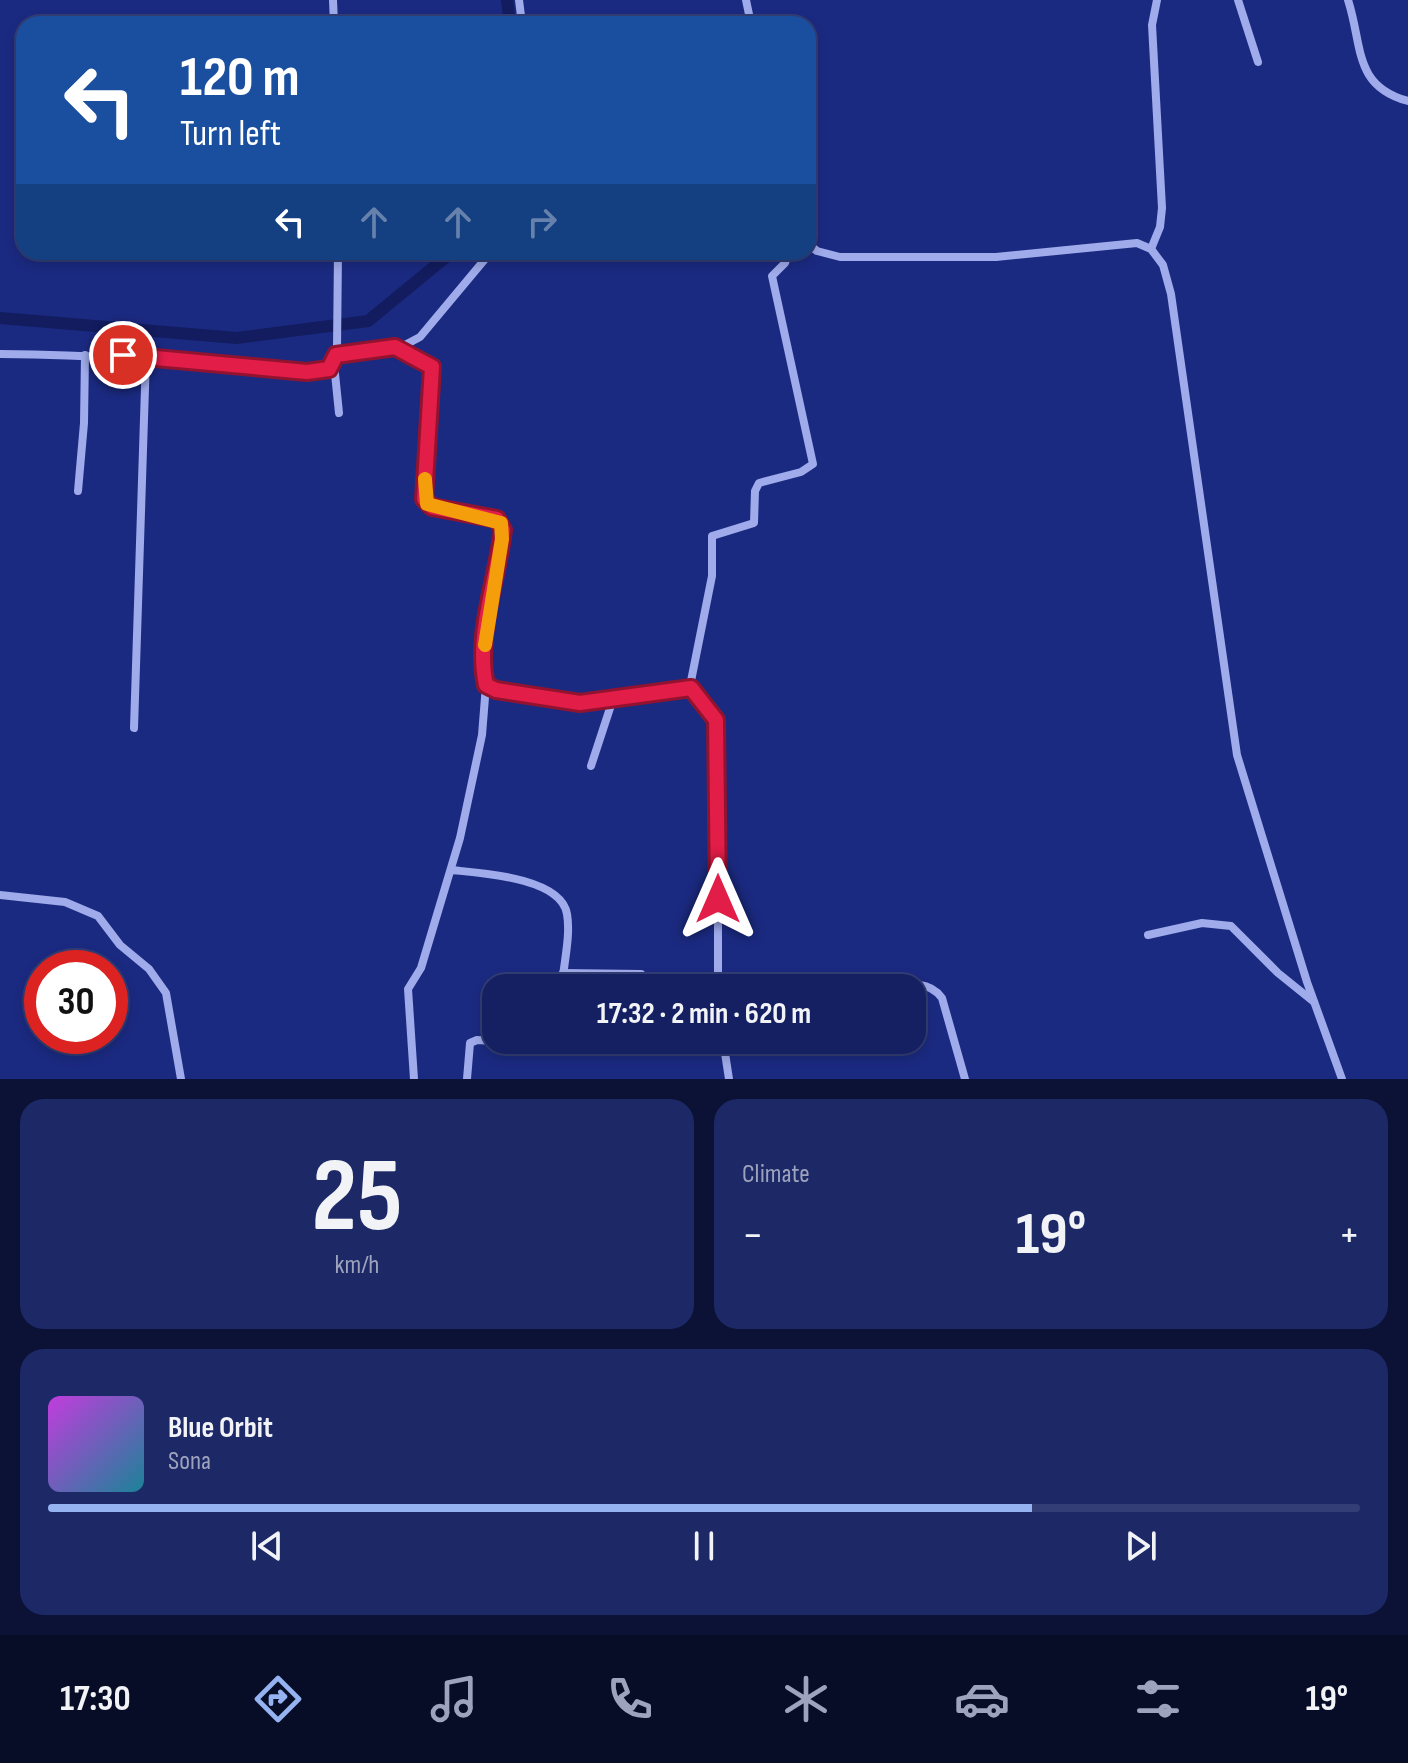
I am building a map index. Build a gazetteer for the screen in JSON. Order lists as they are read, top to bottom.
{
  "page": {
    "turn": ["120 m", "Turn left"],
    "limit": "30",
    "trip": "17:32 · 2 min · 620 m",
    "tile": [
      ["25", "km/h"],
      "Climate"
    ],
    "heat": ["−", "19°", "+"],
    "song": ["Blue Orbit", "Sona"],
    "tabs": ["17:30", "19°"]
  }
}
